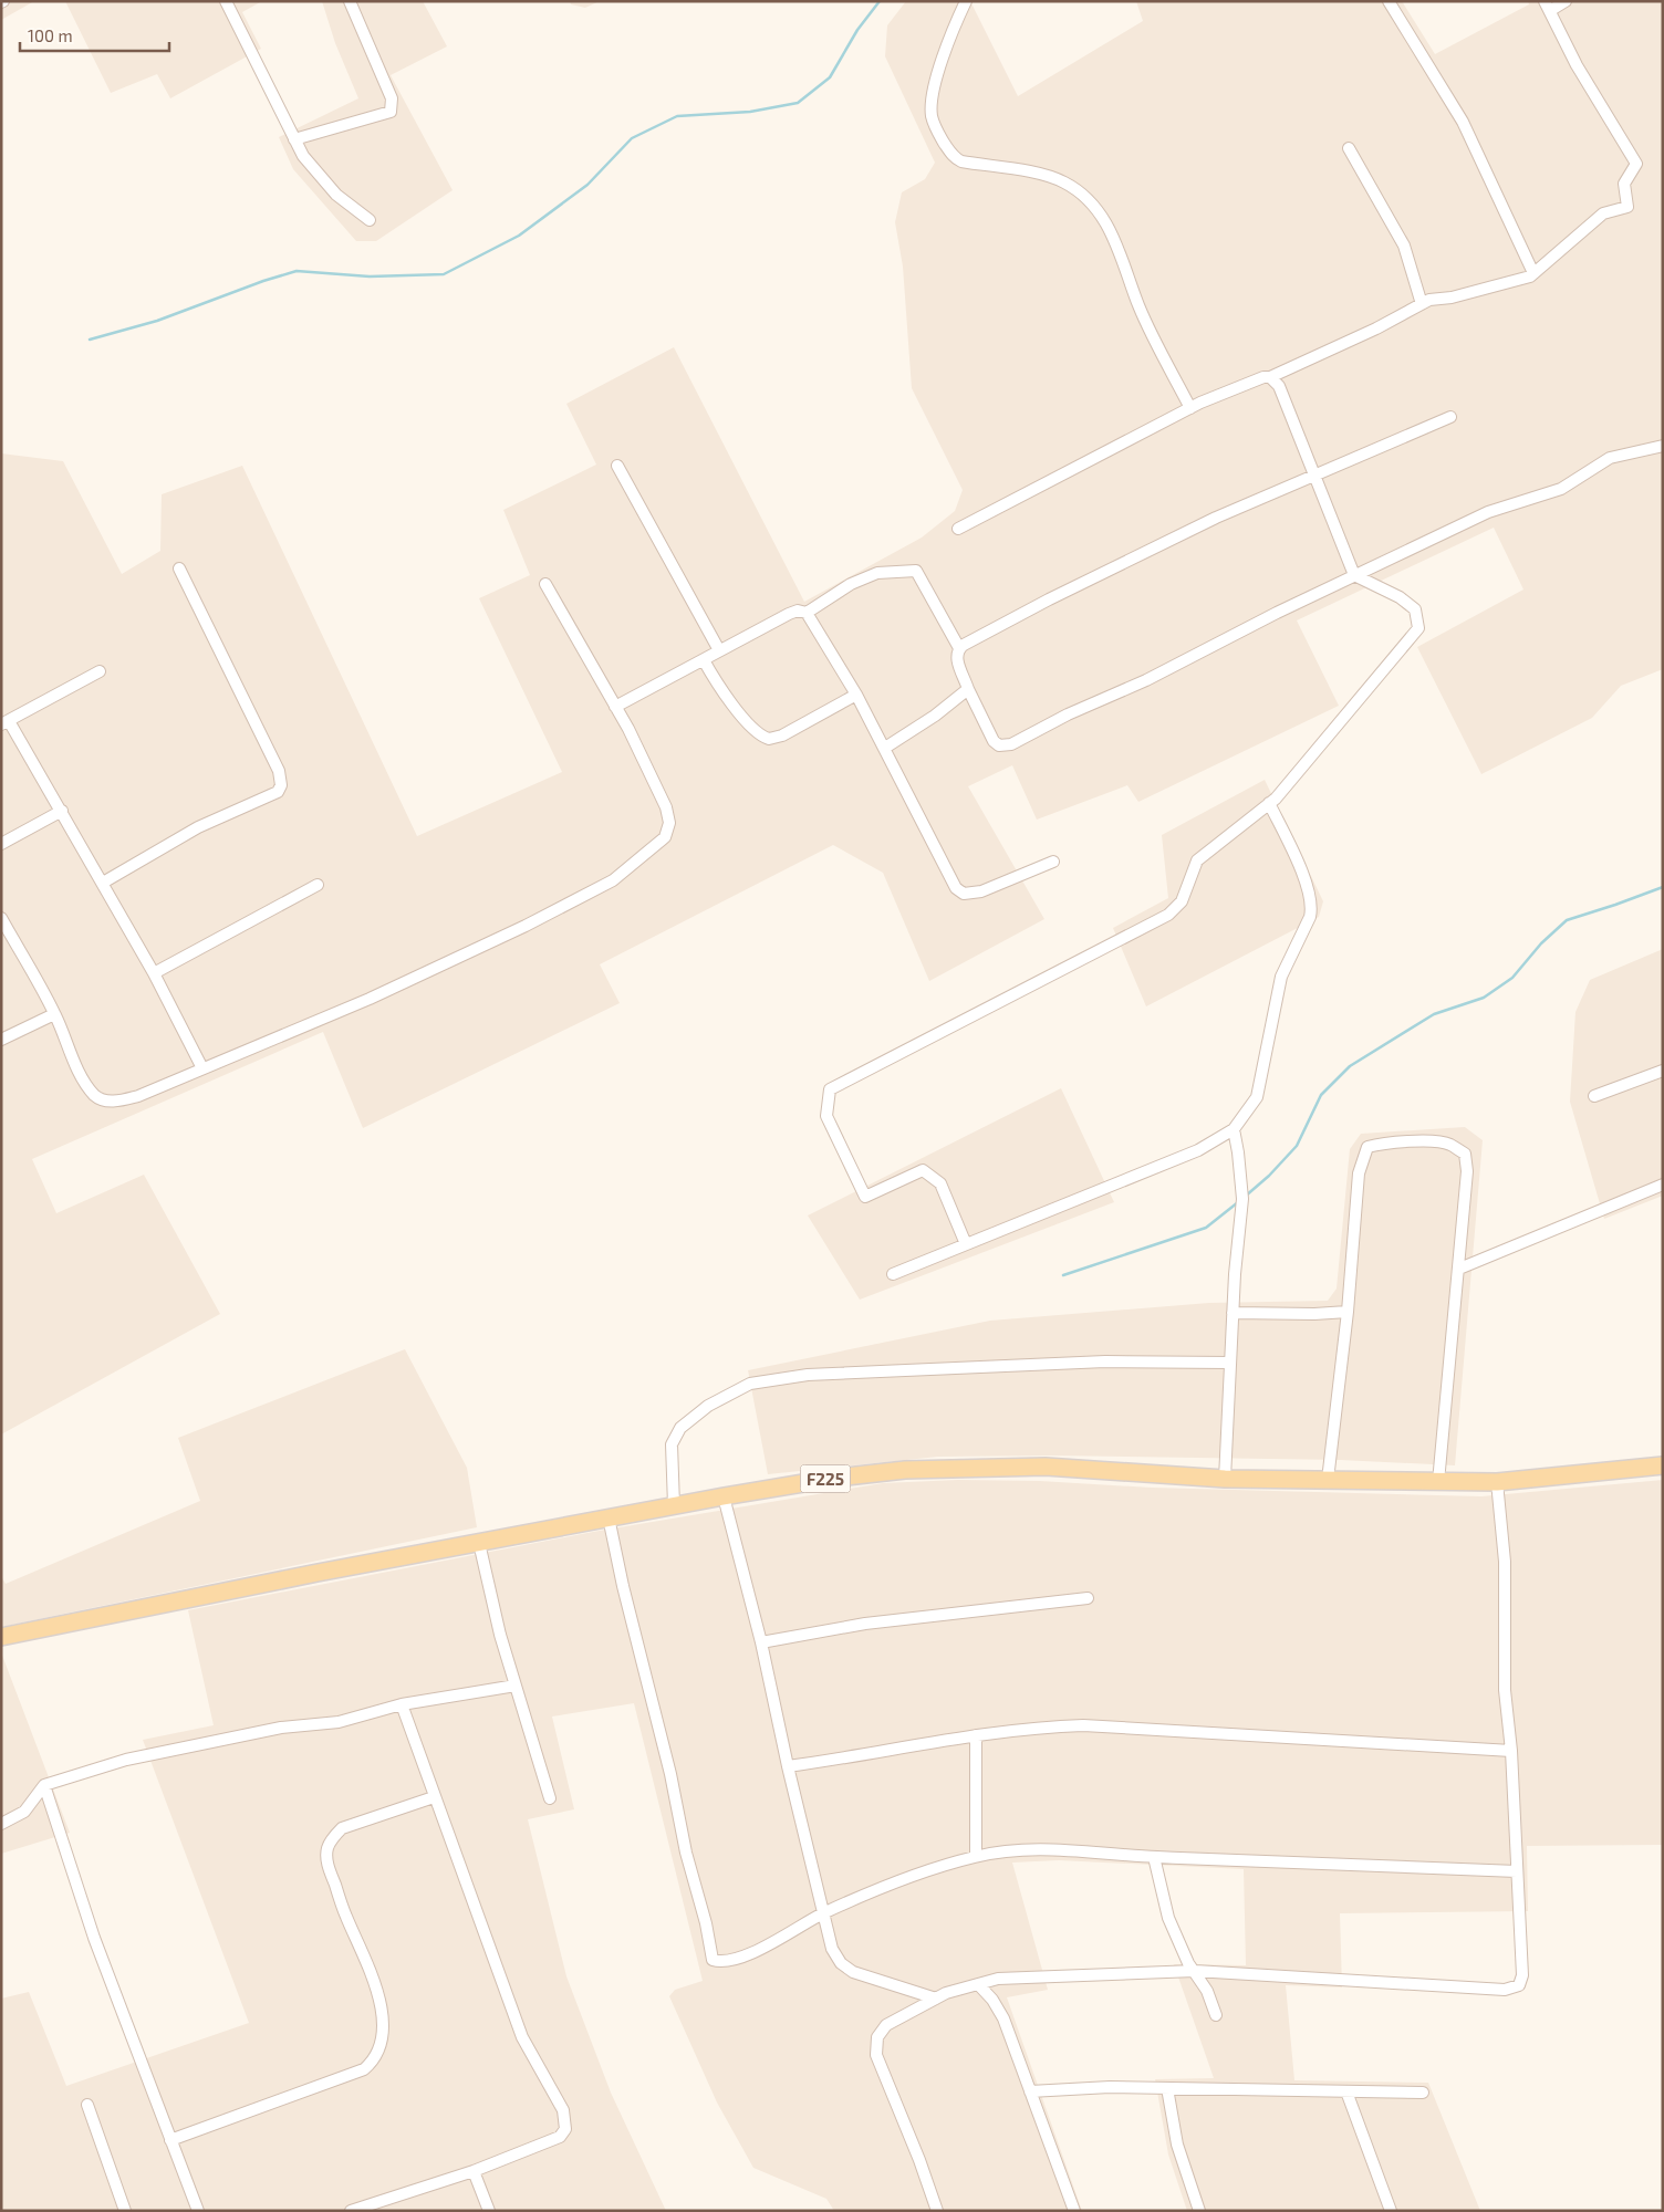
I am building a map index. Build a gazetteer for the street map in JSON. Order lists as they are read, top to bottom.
{
  "streets": {
    "main road": ["F225"]
  },
  "scale_bar": "100 m"
}
